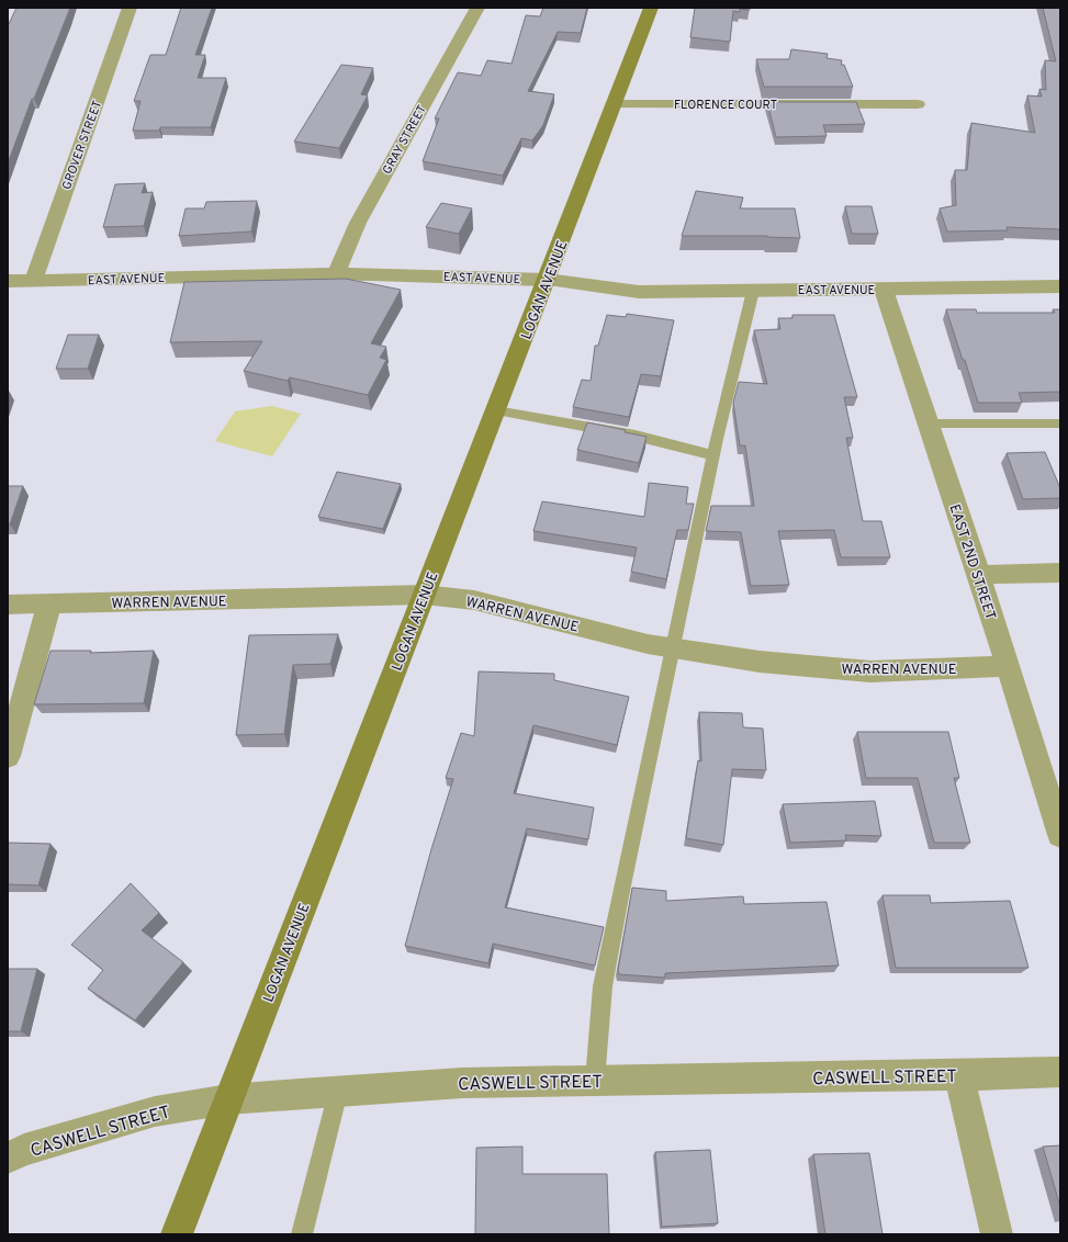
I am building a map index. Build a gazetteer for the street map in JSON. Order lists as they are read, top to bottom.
{
  "streets": {
    "main road": ["LOGAN AVENUE"],
    "street": [
      "FLORENCE COURT",
      "GRAY STREET",
      "GROVER STREET",
      "EAST AVENUE",
      "EAST 2ND STREET",
      "WARREN AVENUE",
      "CASWELL STREET"
    ]
  },
  "crossings": [
    ["FLORENCE COURT", "LOGAN AVENUE"],
    ["GRAY STREET", "EAST AVENUE"],
    ["GROVER STREET", "EAST AVENUE"],
    ["EAST AVENUE", "LOGAN AVENUE"],
    ["EAST AVENUE", "EAST 2ND STREET"],
    ["LOGAN AVENUE", "WARREN AVENUE"],
    ["LOGAN AVENUE", "CASWELL STREET"],
    ["EAST 2ND STREET", "WARREN AVENUE"]
  ]
}
